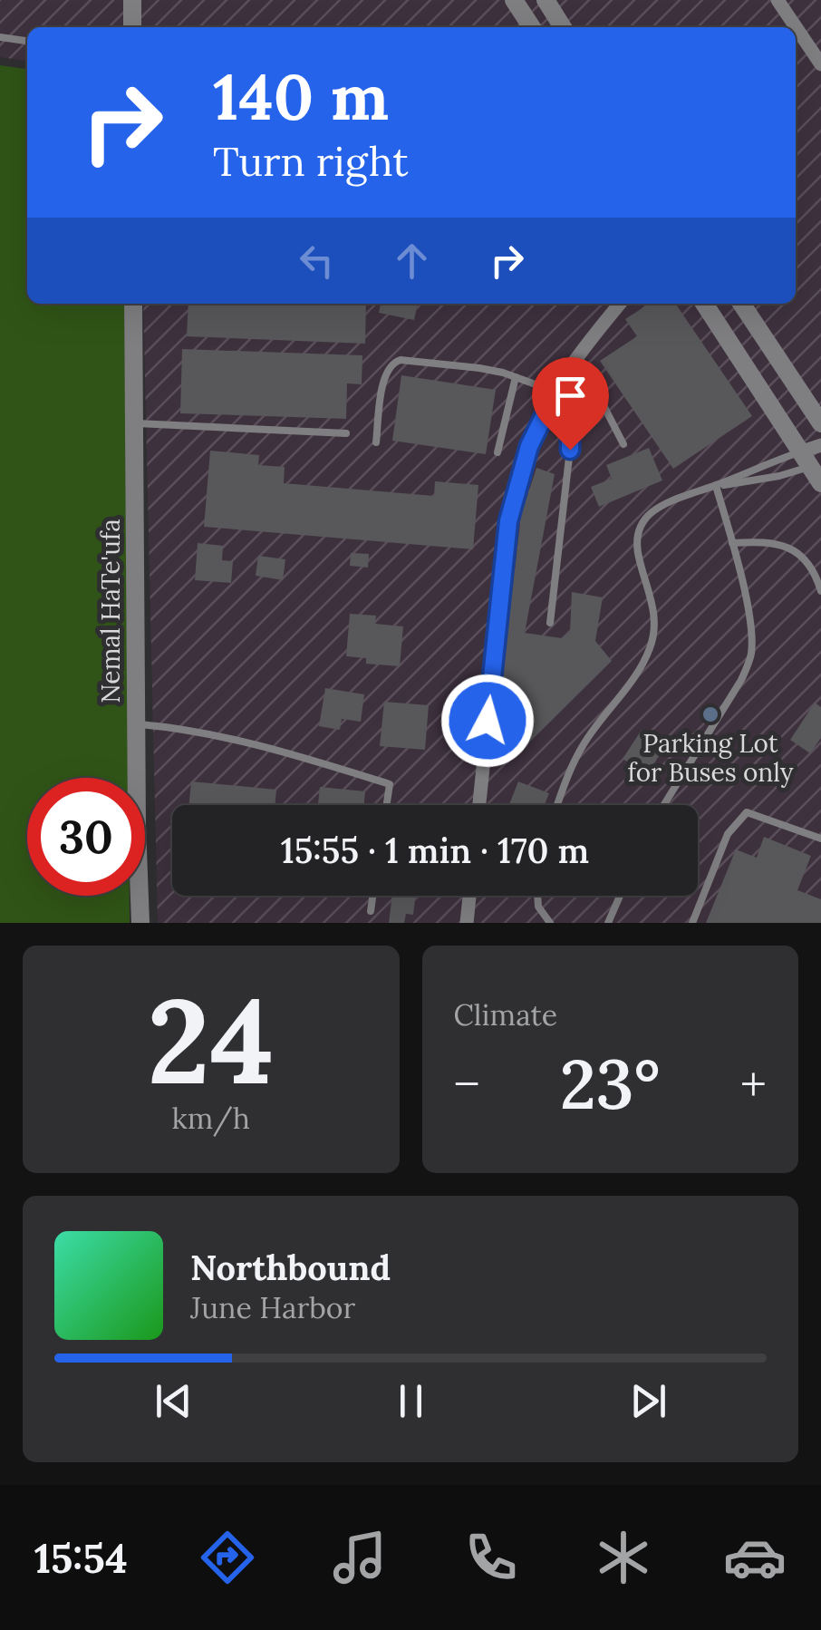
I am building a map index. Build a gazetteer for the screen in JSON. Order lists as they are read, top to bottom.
{
  "streets": {
    "street": ["Nemal HaTe'ufa"]
  },
  "places": ["Parking Lot for Buses only"],
  "page": {
    "turn": ["140 m", "Turn right"],
    "limit": "30",
    "trip": "15:55 · 1 min · 170 m",
    "tile": [
      ["24", "km/h"],
      "Climate"
    ],
    "heat": ["−", "23°", "+"],
    "song": ["Northbound", "June Harbor"],
    "tabs": "15:54"
  }
}
